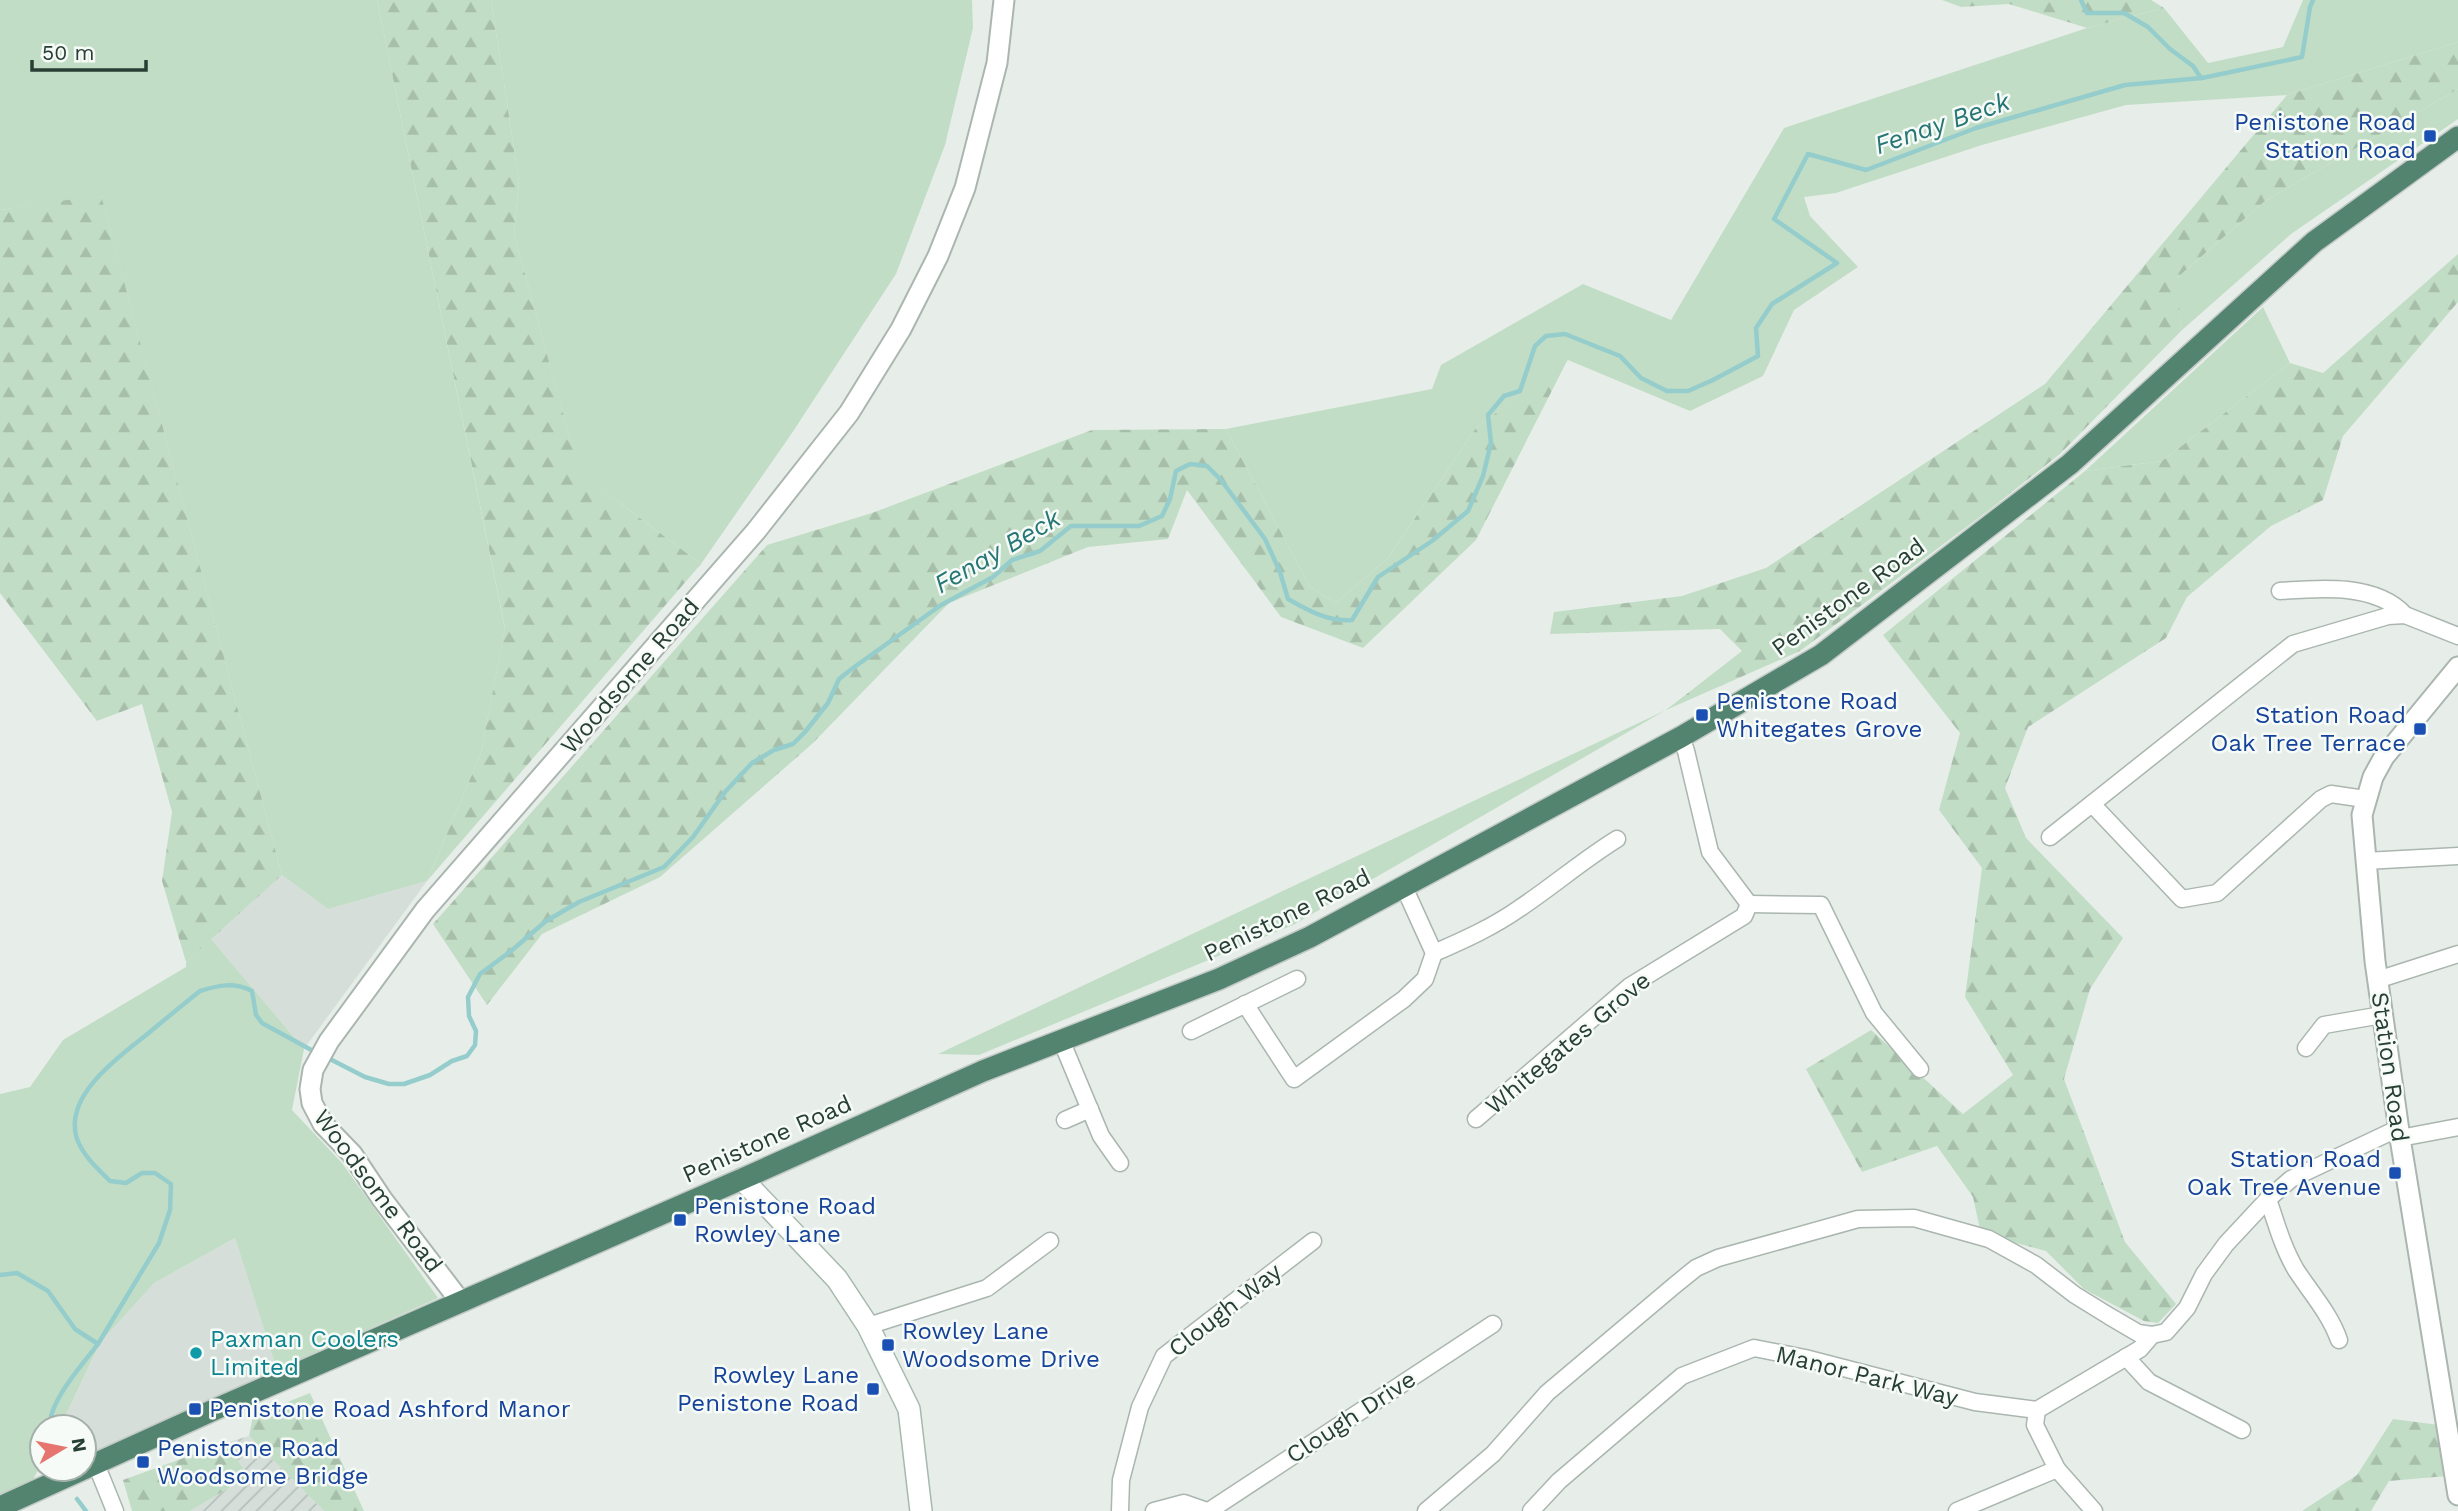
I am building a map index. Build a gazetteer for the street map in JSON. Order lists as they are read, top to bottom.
{
  "streets": {
    "highway": ["Penistone Road"],
    "street": [
      "Woodsome Road",
      "Whitegates Grove",
      "Station Road",
      "Clough Way",
      "Manor Park Way",
      "Clough Drive"
    ]
  },
  "crossings": [
    ["Penistone Road", "Woodsome Road"]
  ],
  "water": ["Fenay Beck"],
  "places": {
    "transit": [
      "Penistone Road Station Road",
      "Penistone Road Whitegates Grove",
      "Station Road Oak Tree Terrace",
      "Station Road Oak Tree Avenue",
      "Penistone Road Rowley Lane",
      "Rowley Lane Woodsome Drive",
      "Rowley Lane Penistone Road",
      "Penistone Road Ashford Manor",
      "Penistone Road Woodsome Bridge"
    ],
    "other": ["Paxman Coolers Limited"]
  },
  "scale_bar": "50 m",
  "north": "right"
}
